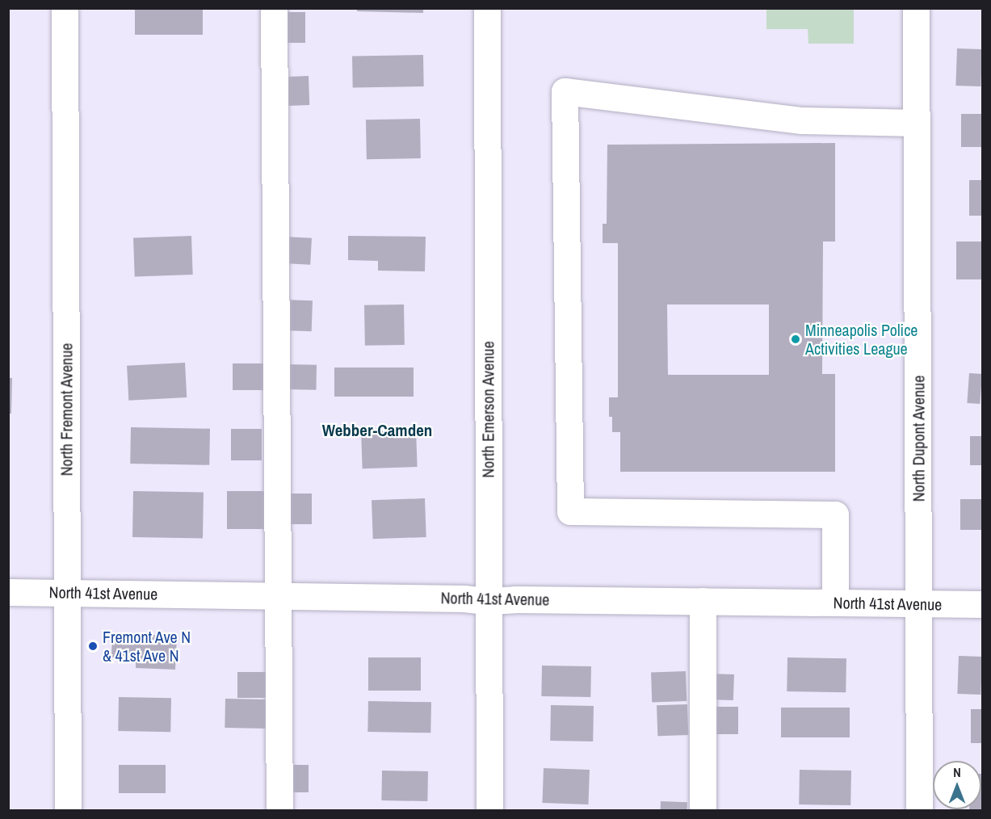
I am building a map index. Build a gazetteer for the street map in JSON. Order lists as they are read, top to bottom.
{
  "streets": {
    "street": [
      "North Fremont Avenue",
      "North Emerson Avenue",
      "North Dupont Avenue",
      "North 41st Avenue"
    ]
  },
  "crossings": [
    ["North Fremont Avenue", "North 41st Avenue"],
    ["North Emerson Avenue", "North 41st Avenue"],
    ["North Dupont Avenue", "North 41st Avenue"]
  ],
  "districts": ["Webber-Camden"],
  "places": ["Minneapolis Police Activities League", "Fremont Ave N & 41st Ave N"],
  "north": "top"
}
